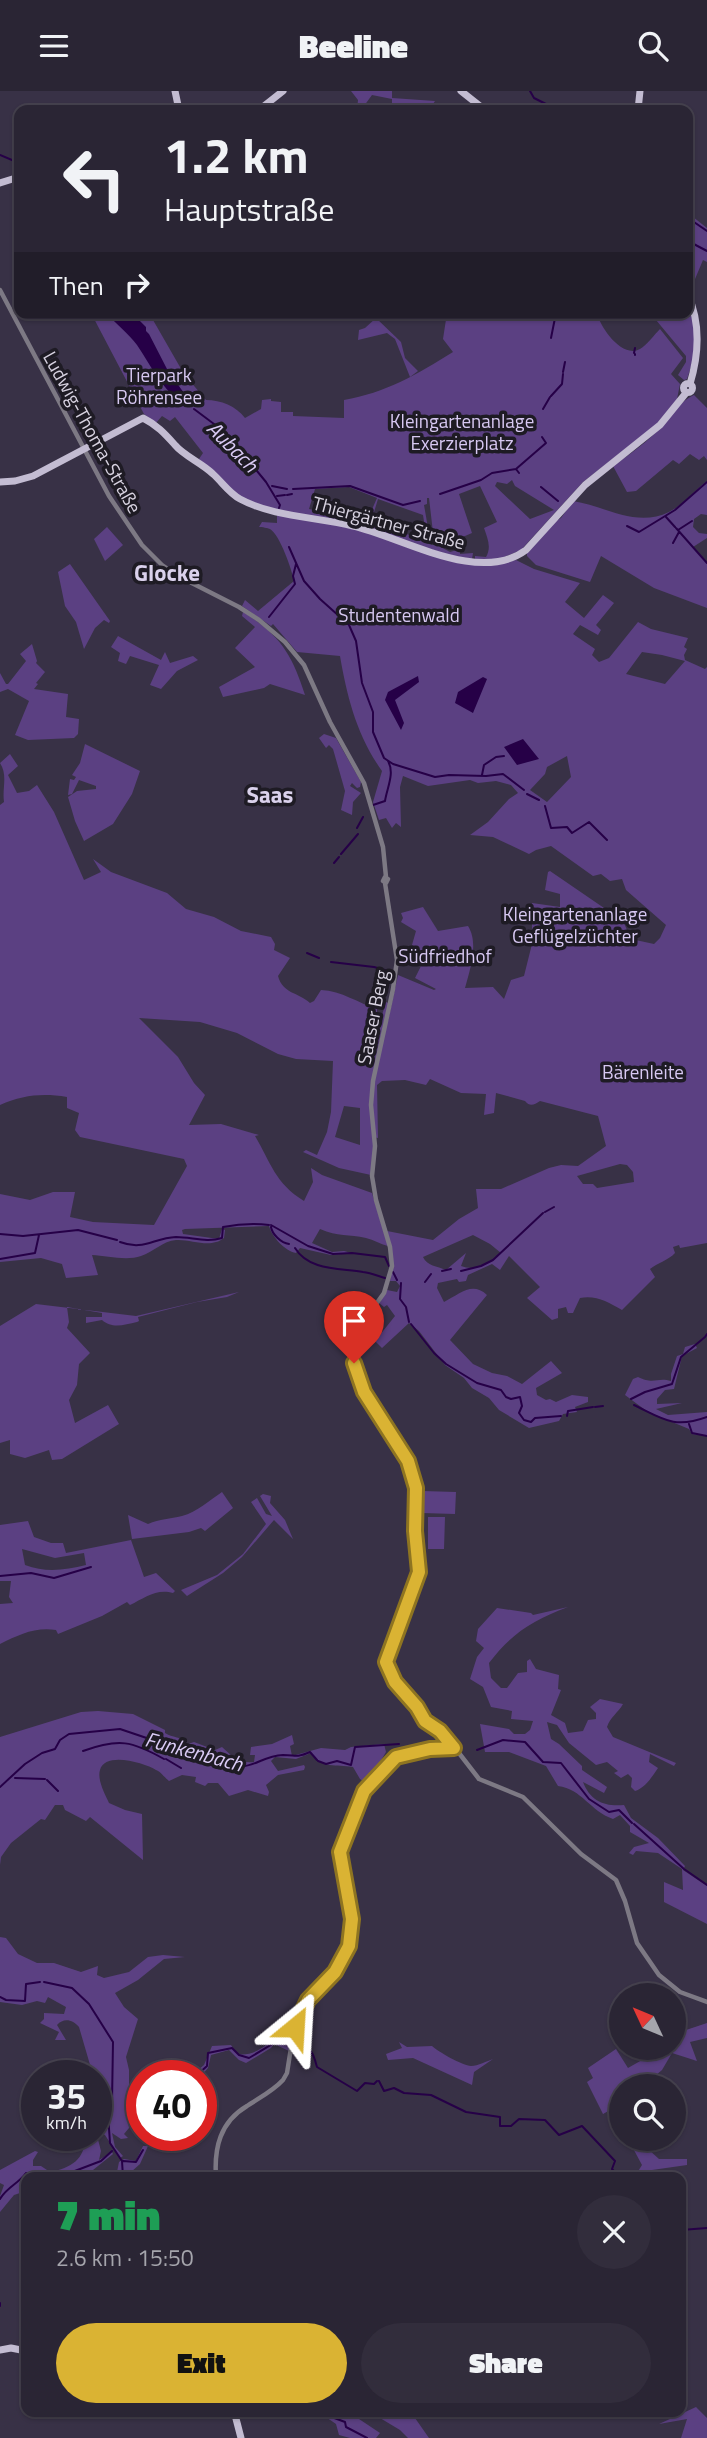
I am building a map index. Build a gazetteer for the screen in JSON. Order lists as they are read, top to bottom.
{
  "streets": {
    "main road": ["Thiergärtner Straße"],
    "street": ["Ludwig-Thoma-Straße", "Saaser Berg"]
  },
  "crossings": [
    ["Ludwig-Thoma-Straße", "Thiergärtner Straße"],
    ["Ludwig-Thoma-Straße", "Saaser Berg"]
  ],
  "districts": ["Glocke", "Saas"],
  "water": ["Aubach", "Funkenbach"],
  "parks": [
    "Tierpark Röhrensee",
    "Kleingartenanlage Exerzierplatz",
    "Studentenwald",
    "Kleingartenanlage Geflügelzüchter",
    "Südfriedhof",
    "Bärenleite"
  ],
  "north": "top left",
  "page": {
    "header": "Beeline",
    "turn": ["1.2 km", "Hauptstraße"],
    "then": "Then",
    "speed": "35 km/h",
    "limit": "40",
    "heading": ["7 min", "2.6 km · 15:50"],
    "buttons": ["Exit", "Share"]
  }
}
